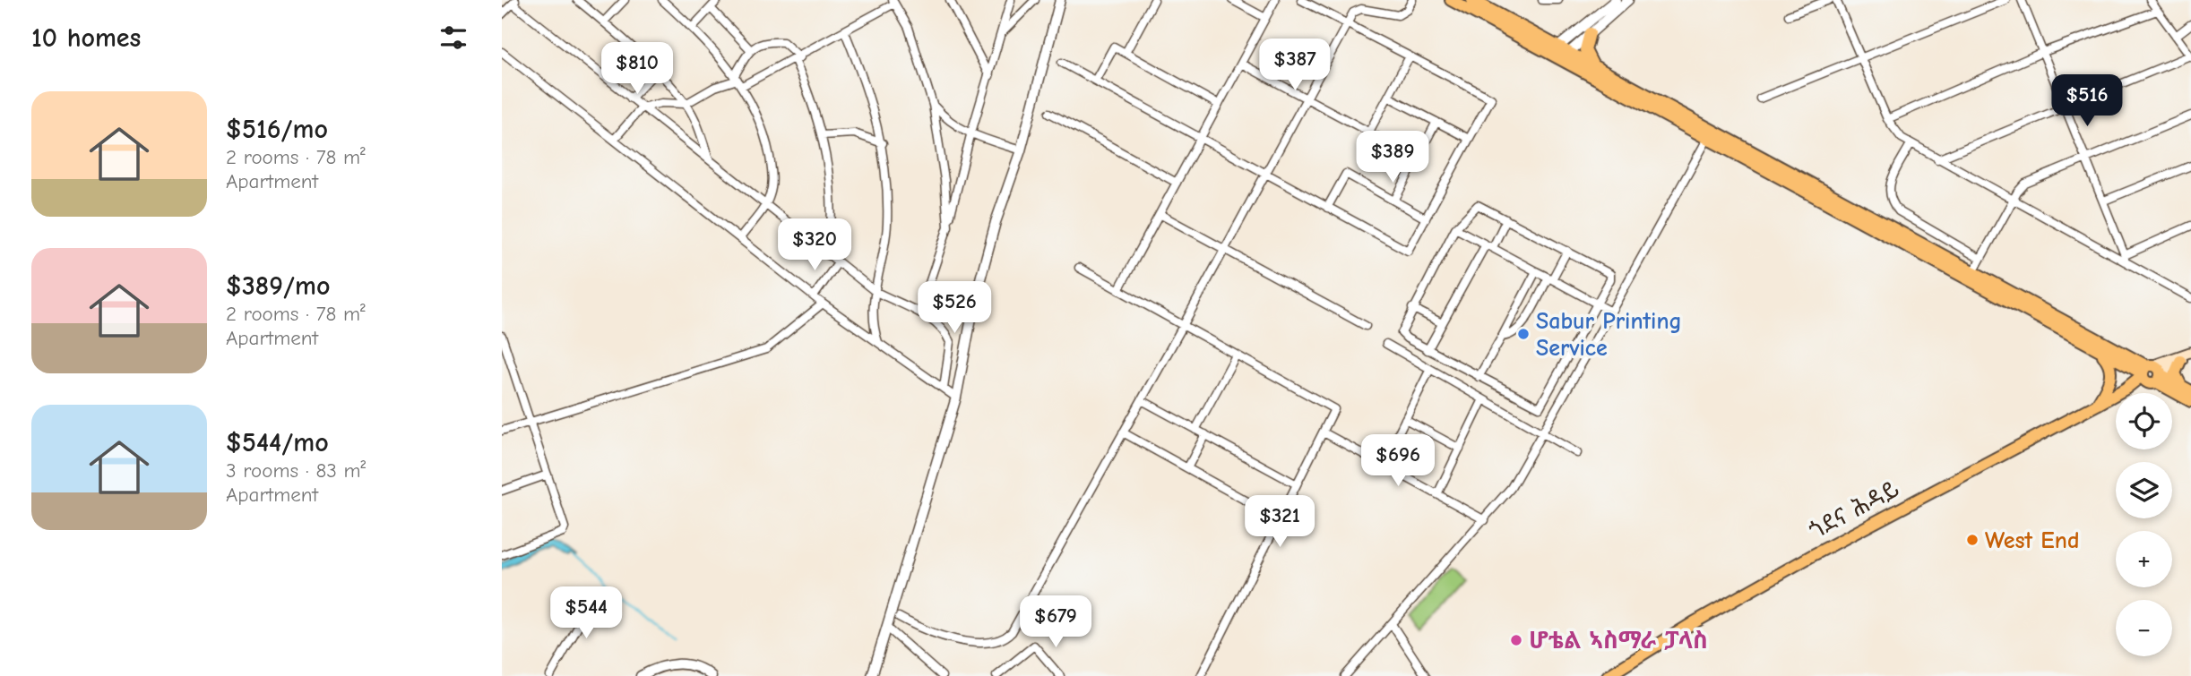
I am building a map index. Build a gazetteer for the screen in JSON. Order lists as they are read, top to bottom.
{
  "streets": {
    "main road": ["ጎደና ሕዳይ"]
  },
  "places": ["Sabur Printing Service", "West End", "ሆቴል ኣስማራ ፓላስ"],
  "page": {
    "heading": "10 homes",
    "price": [
      "$387",
      "$810",
      "$516",
      "$389",
      "$320",
      "$526",
      "$696",
      "$321",
      "$544",
      "$679"
    ],
    "list": [
      {
        "name": "$516/mo",
        "note": "2 rooms · 78 m² · Apartment"
      },
      {
        "name": "$389/mo",
        "note": "2 rooms · 78 m² · Apartment"
      },
      {
        "name": "$544/mo",
        "note": "3 rooms · 83 m² · Apartment"
      }
    ],
    "map_buttons": ["+", "−"]
  }
}
